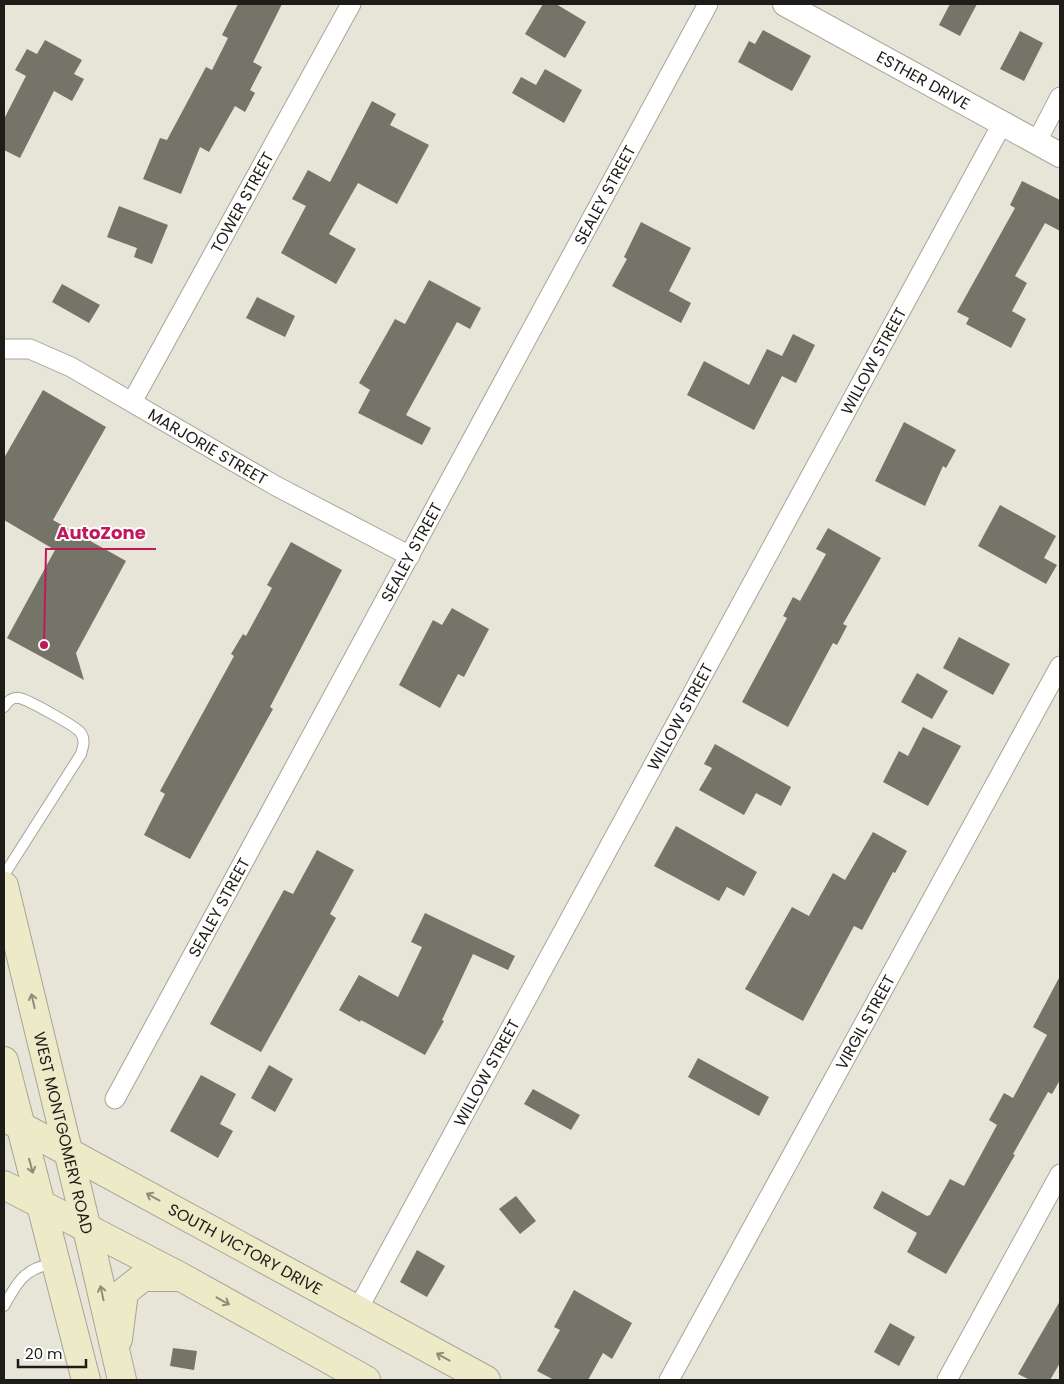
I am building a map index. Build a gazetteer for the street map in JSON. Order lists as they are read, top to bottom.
{
  "streets": {
    "main road": ["WEST MONTGOMERY ROAD", "SOUTH VICTORY DRIVE"],
    "street": [
      "ESTHER DRIVE",
      "SEALEY STREET",
      "TOWER STREET",
      "WILLOW STREET",
      "MARJORIE STREET",
      "VIRGIL STREET"
    ]
  },
  "crossings": [
    ["ESTHER DRIVE", "WILLOW STREET"],
    ["SEALEY STREET", "MARJORIE STREET"],
    ["TOWER STREET", "MARJORIE STREET"],
    ["WILLOW STREET", "SOUTH VICTORY DRIVE"],
    ["WEST MONTGOMERY ROAD", "SOUTH VICTORY DRIVE"]
  ],
  "places": ["AutoZone"],
  "scale_bar": "20 m"
}
